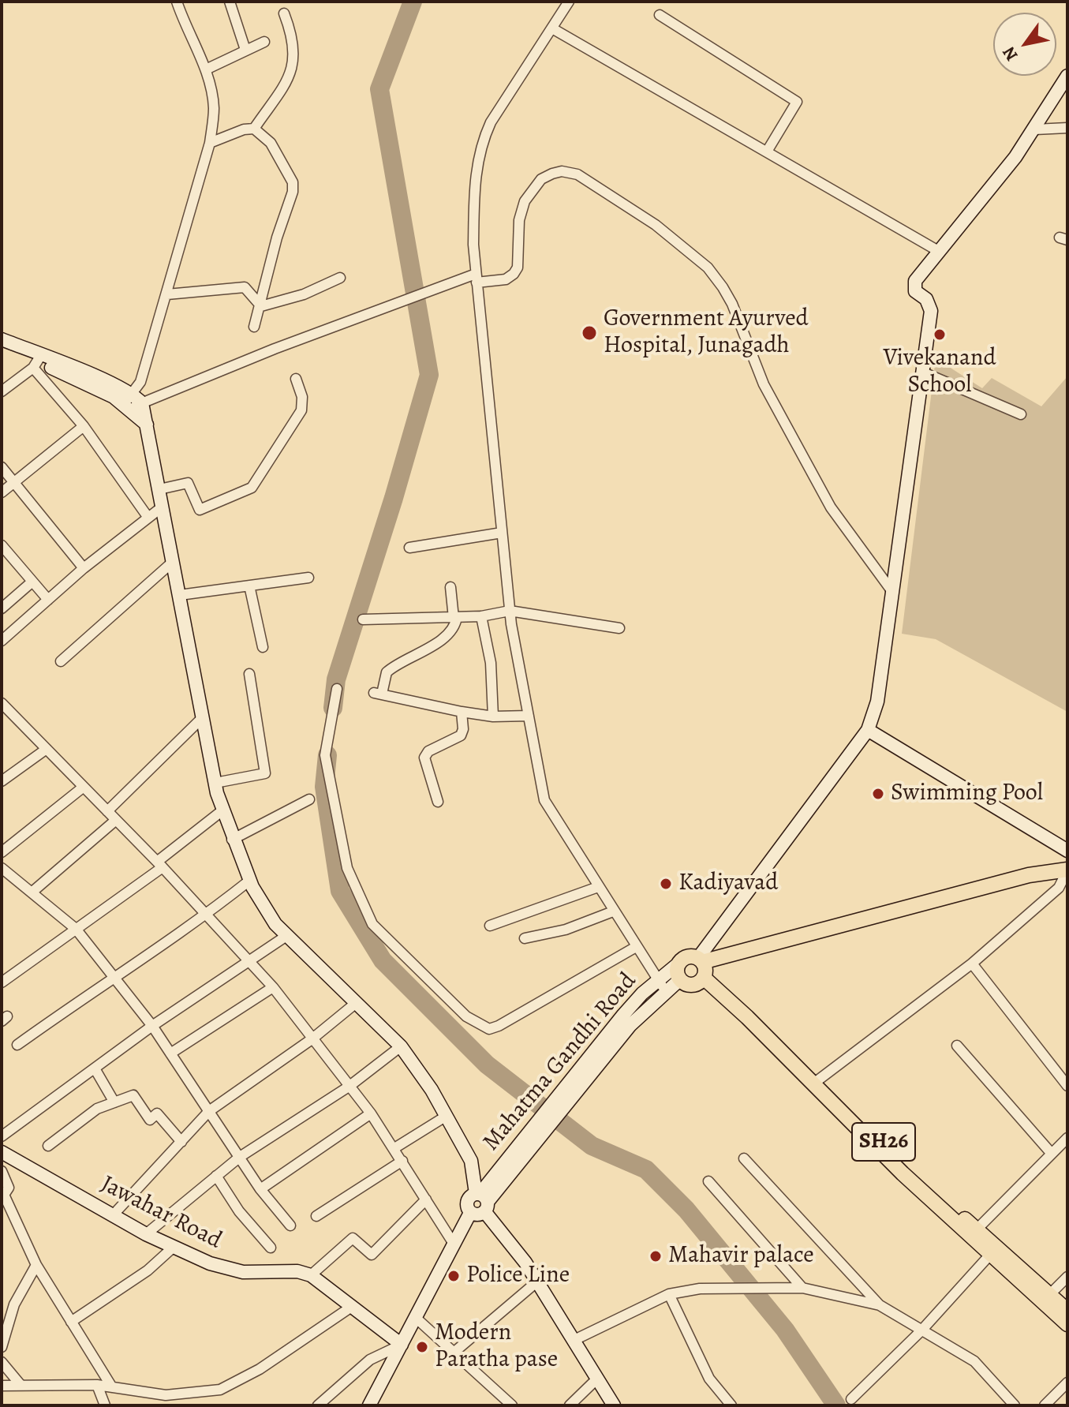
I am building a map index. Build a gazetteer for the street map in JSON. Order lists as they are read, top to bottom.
{
  "streets": {
    "main road": ["SH26"],
    "street": ["Mahatma Gandhi Road", "Jawahar Road"]
  },
  "places": [
    "Government Ayurved Hospital, Junagadh",
    "Vivekanand School",
    "Swimming Pool",
    "Kadiyavad",
    "Mahavir palace",
    "Police Line",
    "Modern Paratha pase"
  ],
  "north": "bottom left"
}
